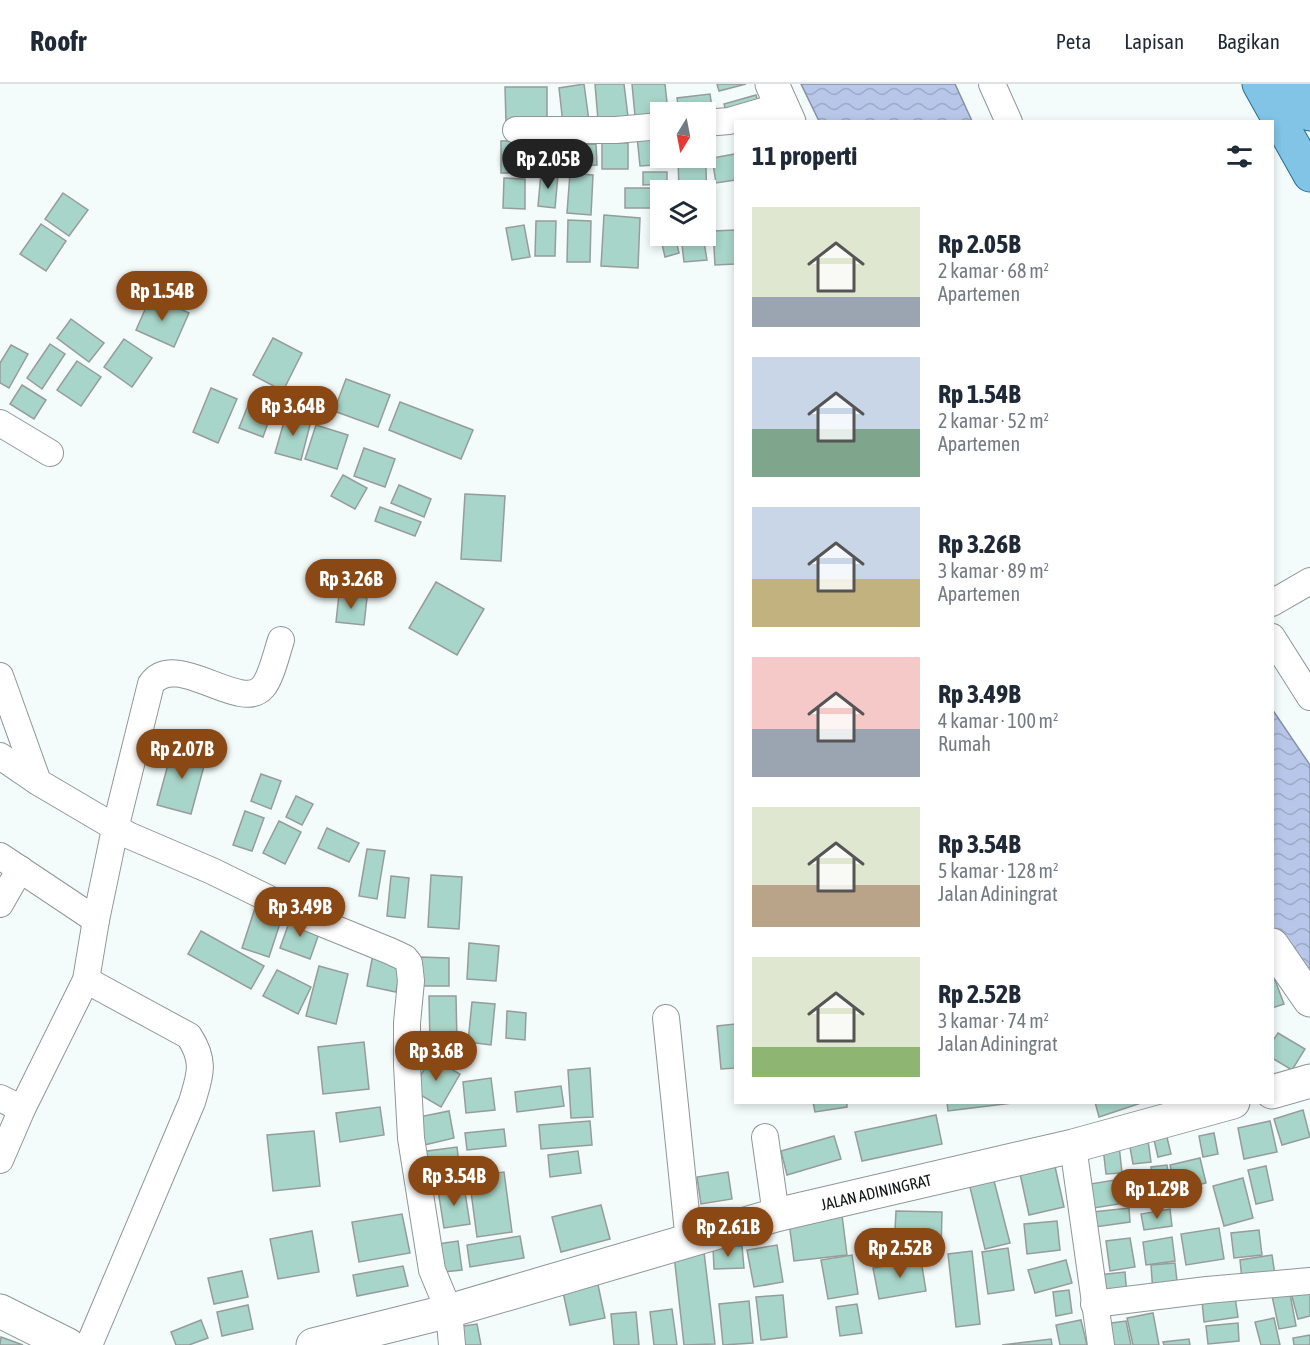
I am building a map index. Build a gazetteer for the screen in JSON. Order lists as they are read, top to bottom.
{
  "streets": {
    "street": ["JALAN ADININGRAT"]
  },
  "north": "bottom",
  "page": {
    "header": "Roofr",
    "nav": ["Peta", "Lapisan", "Bagikan"],
    "heading": "11 properti",
    "price": [
      "Rp 2.05B",
      "Rp 1.54B",
      "Rp 3.64B",
      "Rp 3.26B",
      "Rp 2.07B",
      "Rp 3.49B",
      "Rp 3.6B",
      "Rp 3.54B",
      "Rp 1.29B",
      "Rp 2.61B",
      "Rp 2.52B"
    ],
    "list": [
      {
        "name": "Rp 2.05B",
        "note": "2 kamar · 68 m² · Apartemen"
      },
      {
        "name": "Rp 1.54B",
        "note": "2 kamar · 52 m² · Apartemen"
      },
      {
        "name": "Rp 3.26B",
        "note": "3 kamar · 89 m² · Apartemen"
      },
      {
        "name": "Rp 3.49B",
        "note": "4 kamar · 100 m² · Rumah"
      },
      {
        "name": "Rp 3.54B",
        "note": "5 kamar · 128 m² · Jalan Adiningrat"
      },
      {
        "name": "Rp 2.52B",
        "note": "3 kamar · 74 m² · Jalan Adiningrat"
      }
    ]
  }
}
